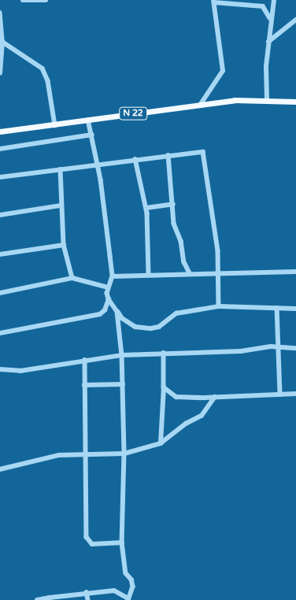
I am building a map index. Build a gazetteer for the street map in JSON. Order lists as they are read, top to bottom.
{
  "streets": {
    "main road": ["N 22"]
  }
}
